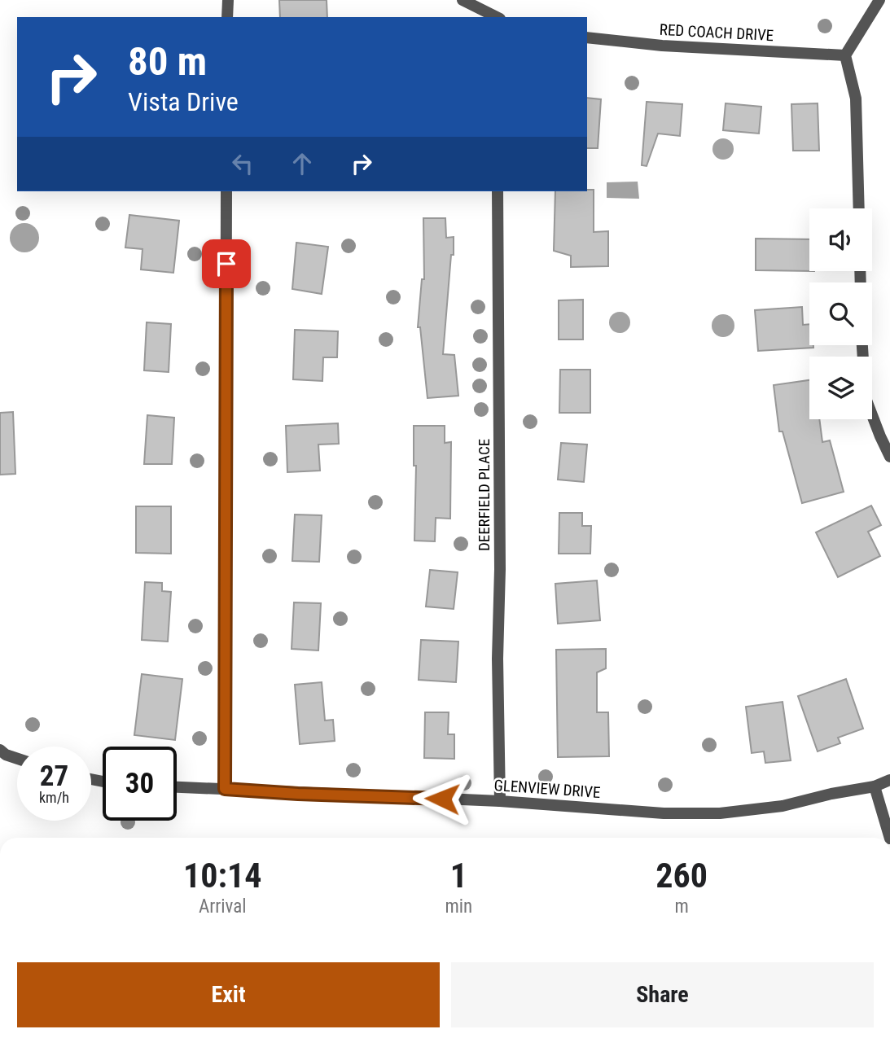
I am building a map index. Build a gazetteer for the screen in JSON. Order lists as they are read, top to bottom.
{
  "streets": {
    "street": ["RED COACH DRIVE", "DEERFIELD PLACE", "GLENVIEW DRIVE"]
  },
  "crossings": [
    ["DEERFIELD PLACE", "GLENVIEW DRIVE"]
  ],
  "page": {
    "turn": ["80 m", "Vista Drive"],
    "speed": "27 km/h",
    "limit": "30",
    "eta": [
      "10:14",
      "Arrival",
      "1",
      "min",
      "260",
      "m"
    ],
    "buttons": ["Exit", "Share"]
  }
}
